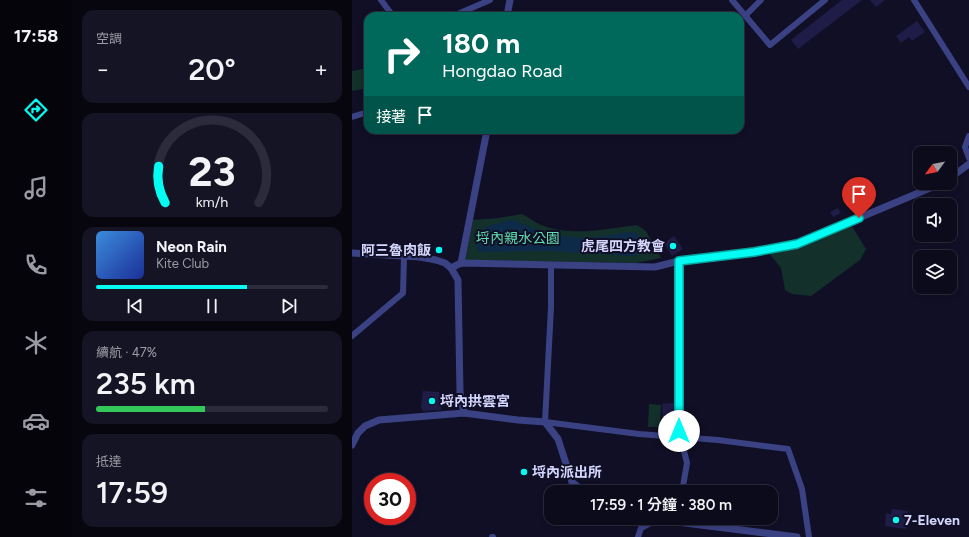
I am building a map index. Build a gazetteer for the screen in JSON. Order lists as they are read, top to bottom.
{
  "parks": ["埒內親水公園"],
  "places": [
    "虎尾四方教會",
    "阿三魯肉飯",
    "埒內拱雲宮",
    "埒內派出所",
    "7-Eleven"
  ],
  "north": "bottom left",
  "page": {
    "tabs": "17:58",
    "tile": [
      "空調",
      ["續航 · 47%", "235 km"],
      ["抵達", "17:59"]
    ],
    "turn": ["180 m", "Hongdao Road"],
    "heat": ["−", "20°", "+"],
    "then": "接著",
    "song": ["Neon Rain", "Kite Club"],
    "limit": "30",
    "trip": "17:59 · 1 分鐘 · 380 m",
    "gauge": ["23", "km/h"]
  }
}
